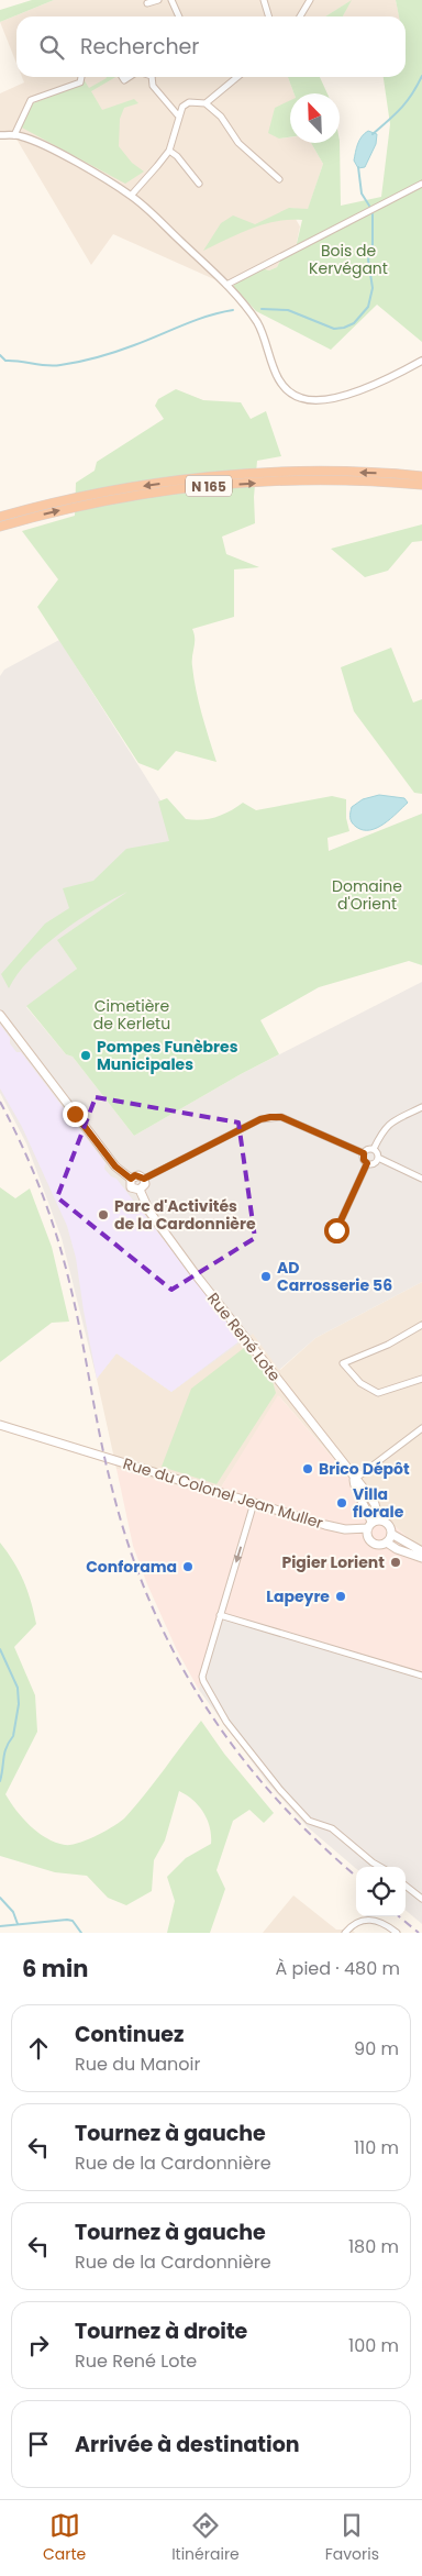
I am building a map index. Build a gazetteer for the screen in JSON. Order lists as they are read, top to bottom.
{
  "streets": {
    "highway": ["N 165"],
    "main road": ["Rue René Lote", "Rue du Colonel Jean Muller"]
  },
  "crossings": [
    ["Rue René Lote", "Rue du Colonel Jean Muller"]
  ],
  "parks": ["Bois de Kervégant", "Domaine d'Orient", "Cimetière de Kerletu"],
  "places": [
    "Pompes Funèbres Municipales",
    "Parc d'Activités de la Cardonnière",
    "AD Carrosserie 56",
    "Brico Dépôt",
    "Villa florale",
    "Pigier Lorient",
    "Conforama",
    "Lapeyre"
  ],
  "north": "top left",
  "page": {
    "search": "Rechercher",
    "heading": ["6 min", "À pied · 480 m"],
    "list": [
      ["Continuez", "Rue du Manoir", "90 m"],
      ["Tournez à gauche", "Rue de la Cardonnière", "110 m"],
      ["Tournez à gauche", "Rue de la Cardonnière", "180 m"],
      ["Tournez à droite", "Rue René Lote", "100 m"],
      "Arrivée à destination"
    ],
    "nav": ["Carte", "Itinéraire", "Favoris"]
  }
}
